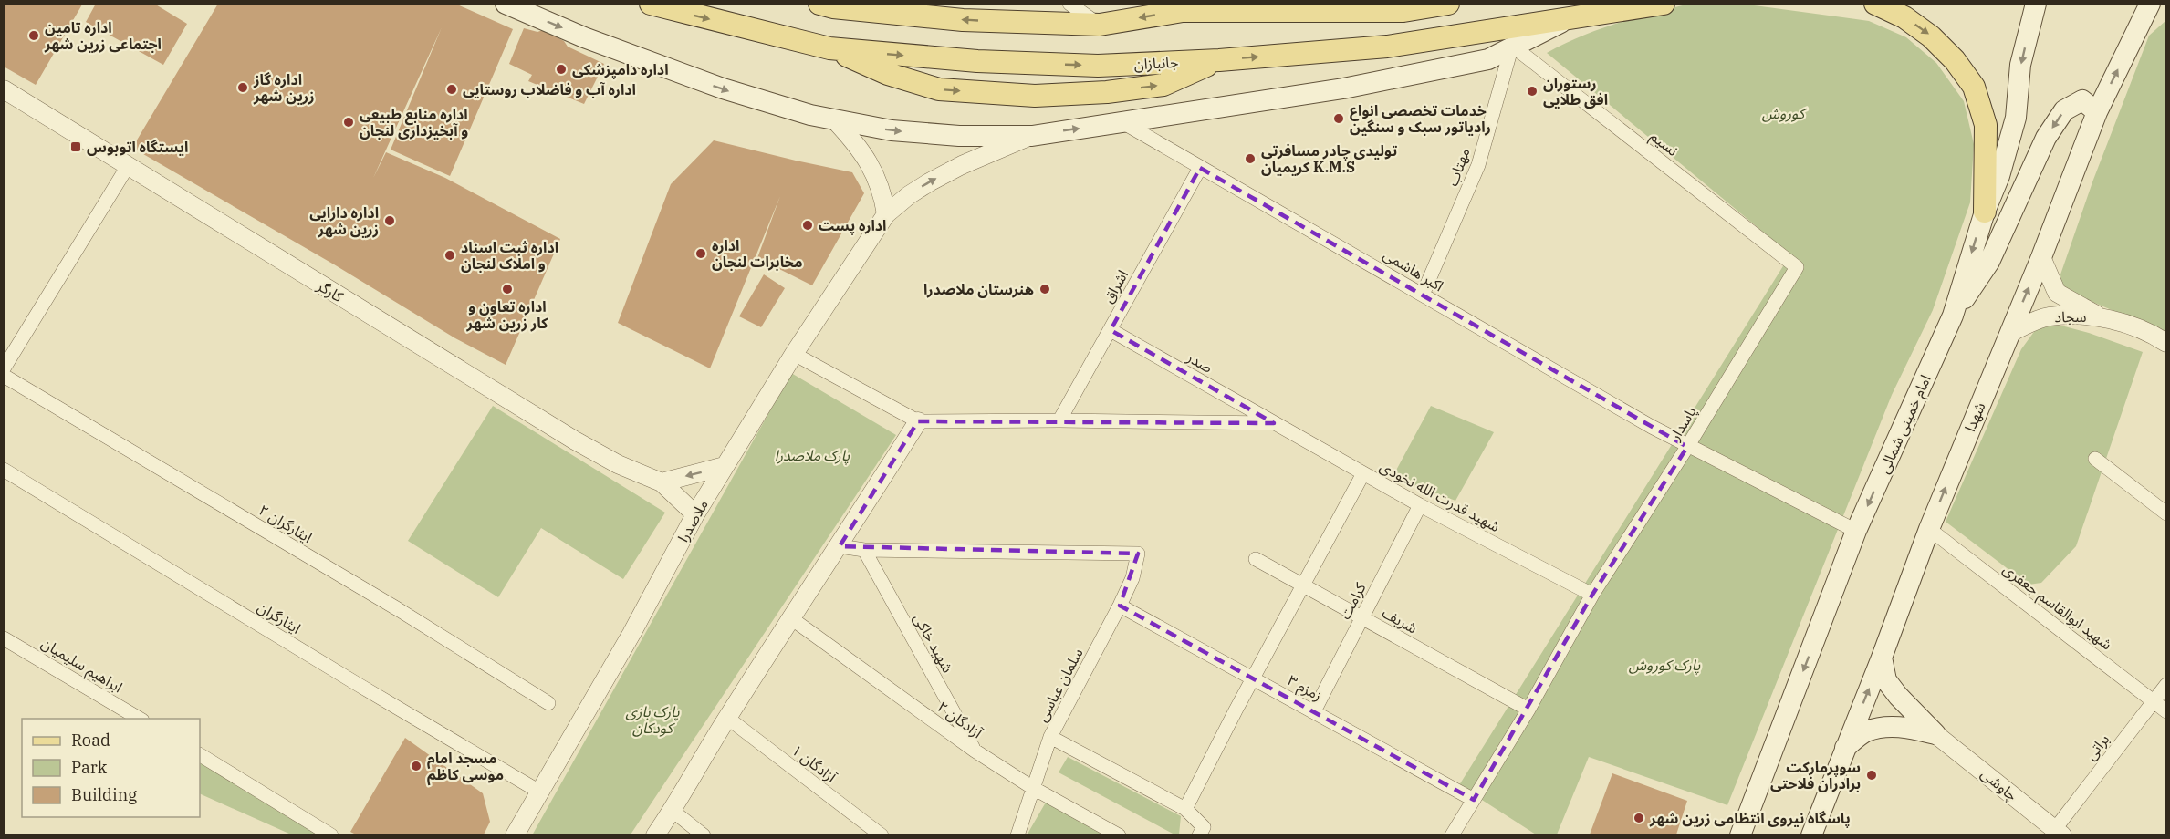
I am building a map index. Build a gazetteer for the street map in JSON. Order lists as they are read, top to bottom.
{
  "streets": {
    "main road": ["جانبازان", "شهدا", "امام خمینی شمالی"],
    "street": [
      "نسیم",
      "مهتاب",
      "اکبر هاشمی",
      "اشراق",
      "کارگر",
      "سجاد",
      "صدر",
      "پاسدار",
      "شهید قدرت الله نخودی",
      "ملاصدرا",
      "ایثارگران ۲",
      "کرامت",
      "شهید ابوالقاسم جعفری",
      "ایثارگران",
      "شریف",
      "شهید خاکی",
      "ابراهیم سلیمیان",
      "سلمان عباسی",
      "زمزم ۳",
      "آزادگان ۲",
      "براتی",
      "آزادگان ۱",
      "چاوشی"
    ]
  },
  "crossings": [
    ["نسیم", "مهتاب"],
    ["نسیم", "پاسدار"],
    ["مهتاب", "اکبر هاشمی"],
    ["اکبر هاشمی", "اشراق"],
    ["اکبر هاشمی", "پاسدار"],
    ["اکبر هاشمی", "امام خمینی شمالی"],
    ["اشراق", "صدر"],
    ["کارگر", "ملاصدرا"],
    ["سجاد", "شهدا"],
    ["صدر", "شهید قدرت الله نخودی"],
    ["شهدا", "شهید ابوالقاسم جعفری"],
    ["پاسدار", "شهید قدرت الله نخودی"],
    ["پاسدار", "شریف"],
    ["پاسدار", "زمزم ۳"],
    ["شهید قدرت الله نخودی", "کرامت"],
    ["ملاصدرا", "ایثارگران"],
    ["کرامت", "شریف"],
    ["کرامت", "زمزم ۳"],
    ["شهید ابوالقاسم جعفری", "براتی"],
    ["شهید خاکی", "سلمان عباسی"],
    ["شهید خاکی", "آزادگان ۲"],
    ["سلمان عباسی", "زمزم ۳"],
    ["سلمان عباسی", "آزادگان ۲"],
    ["براتی", "چاوشی"]
  ],
  "one_way": ["شهدا", "امام خمینی شمالی"],
  "parks": [
    "کوروش",
    "پارک ملاصدرا",
    "پارک کوروش",
    "پارک بازی کودکان"
  ],
  "places": {
    "other": [
      "اداره تامین اجتماعی زرین شهر",
      "اداره دامپزشکی",
      "اداره گاز زرین شهر",
      "اداره آب و فاضلاب روستایی",
      "رستوران افق طلایی",
      "خدمات تخصصی انواع رادیاتور سبک و سنگین",
      "اداره منابع طبیعی و آبخیزداری لنجان",
      "تولیدی چادر مسافرتی کریمیان K.M.S",
      "اداره دارایی زرین شهر",
      "اداره پست",
      "اداره مخابرات لنجان",
      "اداره ثبت اسناد و املاک لنجان",
      "اداره تعاون و کار زرین شهر",
      "هنرستان ملاصدرا",
      "مسجد امام موسی کاظم",
      "سوپرمارکت برادران فلاحتی",
      "پاسگاه نیروی انتظامی زرین شهر"
    ],
    "transit": ["ایستگاه اتوبوس"]
  },
  "legend": ["Road", "Park", "Building"]
}
